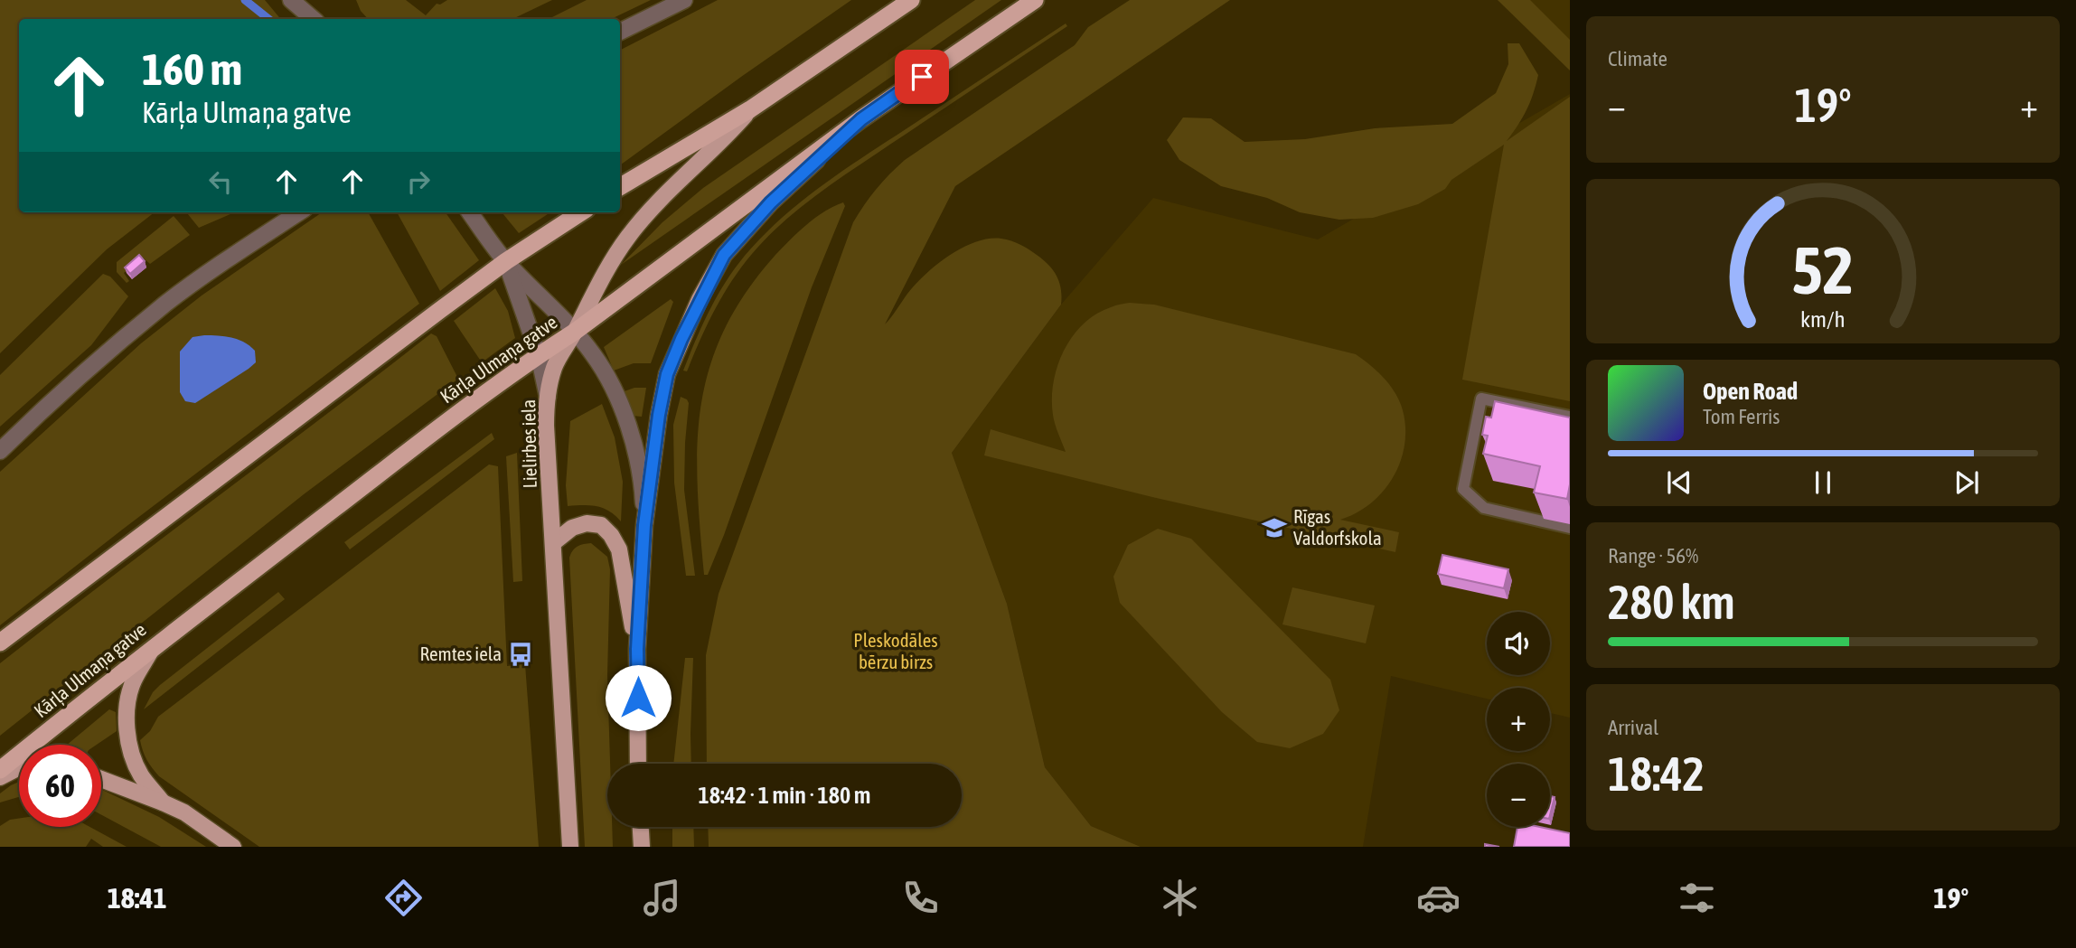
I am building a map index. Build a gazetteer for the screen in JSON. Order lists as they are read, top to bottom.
{
  "streets": {
    "highway": ["Kārļa Ulmaņa gatve"],
    "main road": ["Lielirbes iela"]
  },
  "crossings": [
    ["Kārļa Ulmaņa gatve", "Lielirbes iela"]
  ],
  "parks": ["Pleskodāles bērzu birzs"],
  "places": {
    "school or university": ["Rīgas Valdorfskola"],
    "bus stop": ["Remtes iela"]
  },
  "page": {
    "tile": [
      "Climate",
      ["Range · 56%", "280 km"],
      ["Arrival", "18:42"]
    ],
    "turn": ["160 m", "Kārļa Ulmaņa gatve"],
    "heat": ["−", "19°", "+"],
    "song": ["Open Road", "Tom Ferris"],
    "map_buttons": ["+", "−"],
    "limit": "60",
    "trip": "18:42 · 1 min · 180 m",
    "tabs": ["18:41", "19°"],
    "gauge": ["52", "km/h"]
  }
}
